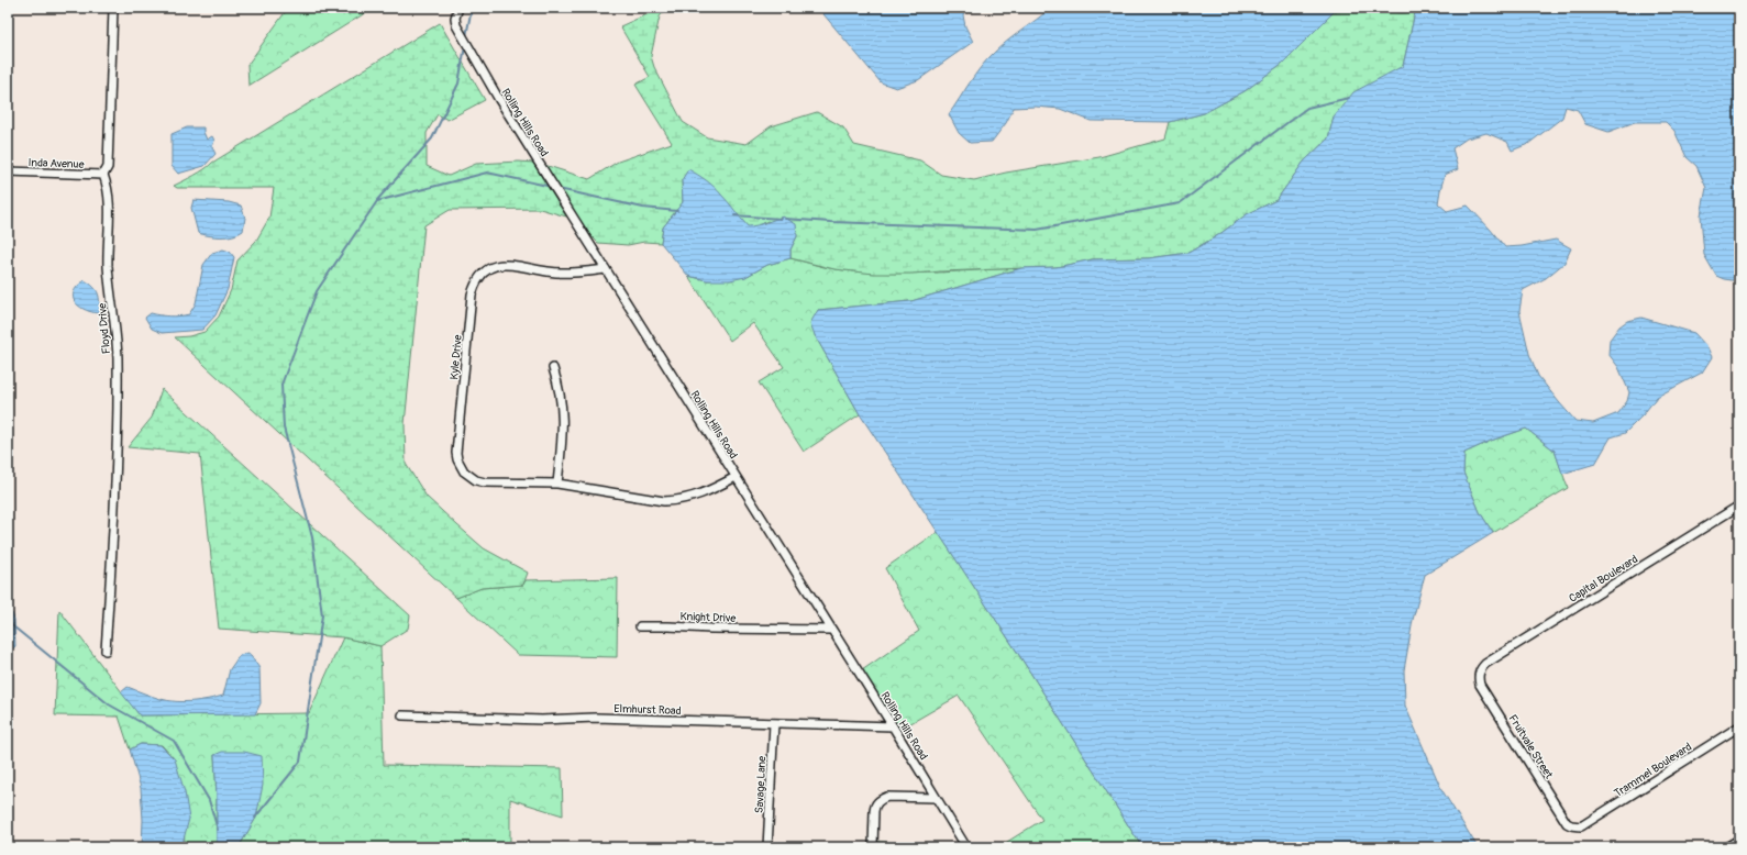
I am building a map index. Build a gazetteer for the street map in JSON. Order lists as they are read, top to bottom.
{
  "streets": {
    "street": [
      "Rolling Hills Road",
      "Inda Avenue",
      "Floyd Drive",
      "Kyle Drive",
      "Capital Boulevard",
      "Knight Drive",
      "Elmhurst Road",
      "Fruitvale Street",
      "Trammel Boulevard",
      "Savage Lane"
    ]
  },
  "crossings": [
    ["Rolling Hills Road", "Kyle Drive"],
    ["Rolling Hills Road", "Knight Drive"],
    ["Rolling Hills Road", "Elmhurst Road"],
    ["Inda Avenue", "Floyd Drive"],
    ["Capital Boulevard", "Fruitvale Street"],
    ["Elmhurst Road", "Savage Lane"],
    ["Fruitvale Street", "Trammel Boulevard"]
  ]
}
